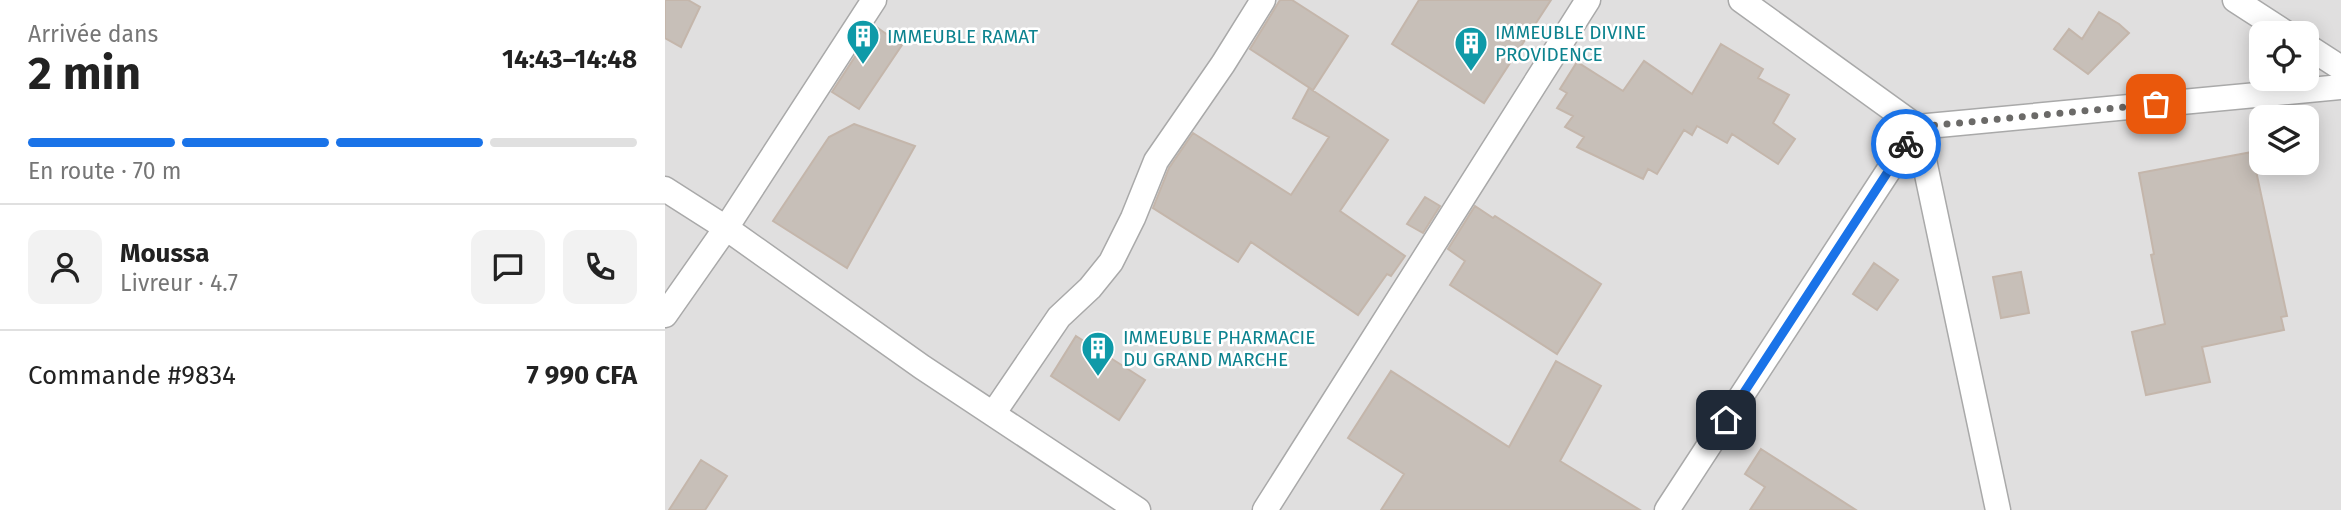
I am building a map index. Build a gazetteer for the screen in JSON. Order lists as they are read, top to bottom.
{
  "places": {
    "building": ["IMMEUBLE RAMAT", "IMMEUBLE DIVINE PROVIDENCE", "IMMEUBLE PHARMACIE DU GRAND MARCHE"]
  },
  "page": {
    "heading": ["2 min", "Arrivée dans", "14:43–14:48"],
    "panel": [
      "Moussa",
      "Livreur · 4.7",
      "Commande #9834",
      "7 990 CFA"
    ],
    "bar": "En route · 70 m"
  }
}
